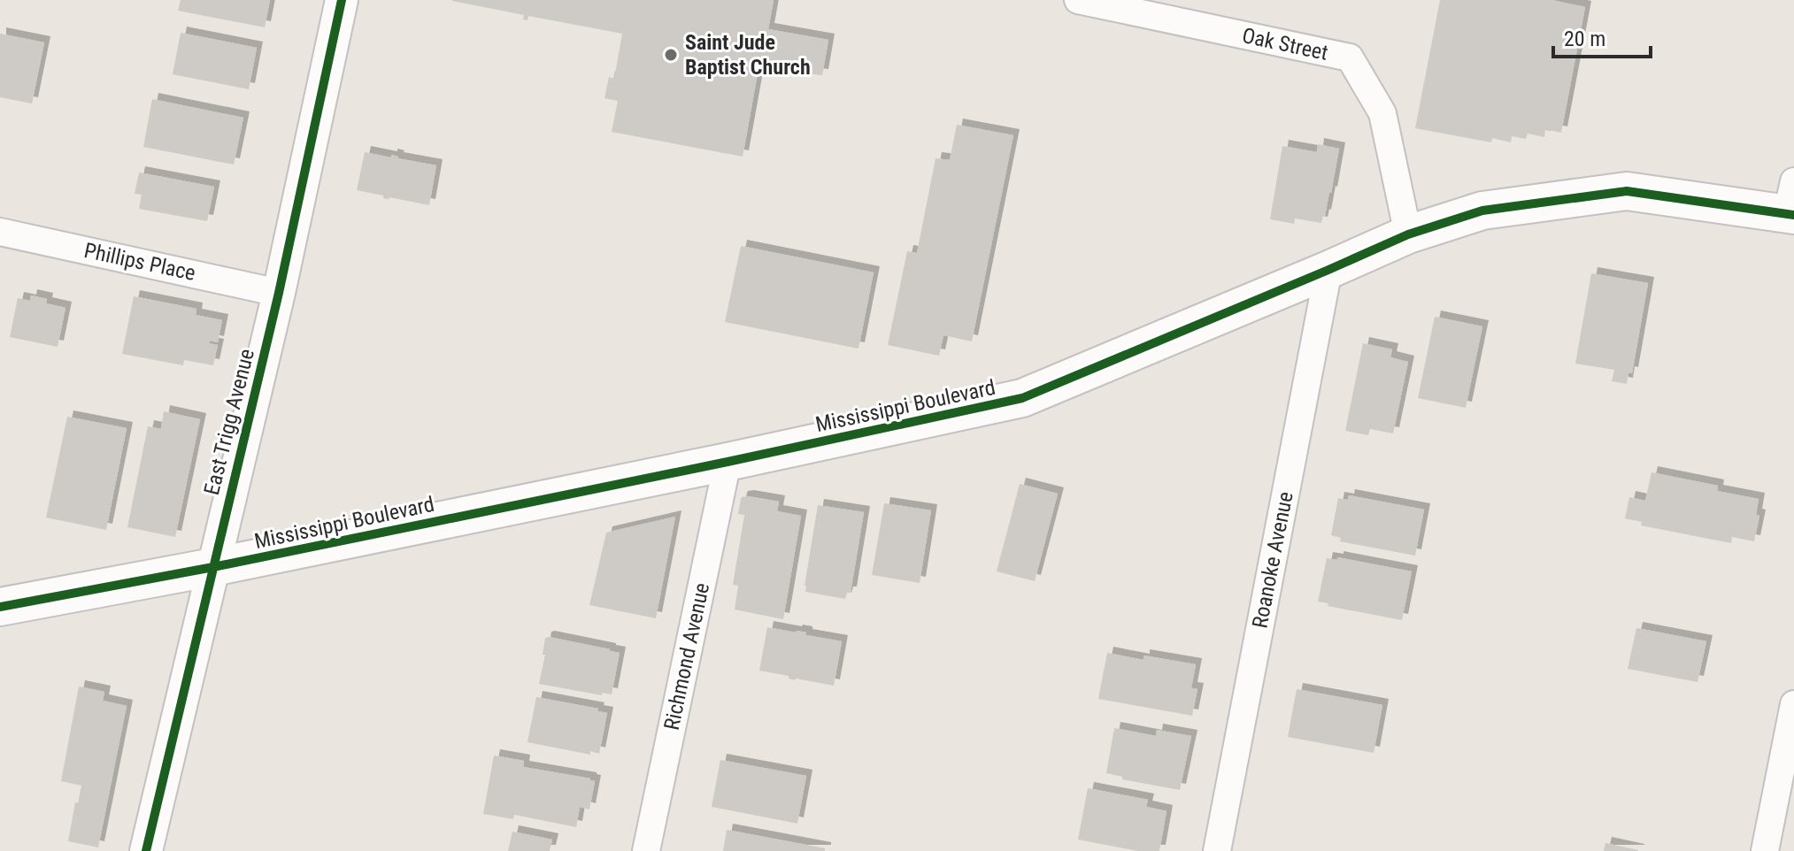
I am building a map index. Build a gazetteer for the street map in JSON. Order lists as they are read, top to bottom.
{
  "streets": {
    "main road": ["Mississippi Boulevard"],
    "street": [
      "Oak Street",
      "Phillips Place",
      "East Trigg Avenue",
      "Roanoke Avenue",
      "Richmond Avenue"
    ]
  },
  "crossings": [
    ["Oak Street", "Mississippi Boulevard"],
    ["Phillips Place", "East Trigg Avenue"],
    ["Mississippi Boulevard", "East Trigg Avenue"],
    ["Mississippi Boulevard", "Roanoke Avenue"],
    ["Mississippi Boulevard", "Richmond Avenue"]
  ],
  "places": ["Saint Jude Baptist Church"],
  "scale_bar": "20 m"
}
